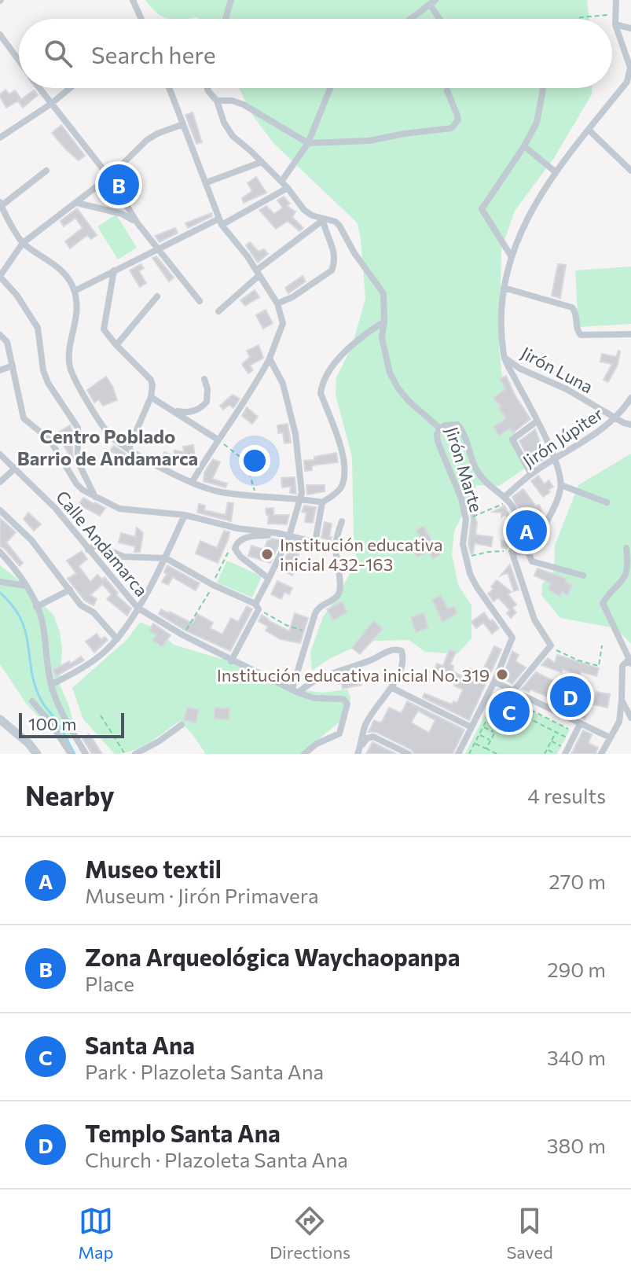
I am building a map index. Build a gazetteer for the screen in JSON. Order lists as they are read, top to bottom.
{
  "streets": {
    "street": [
      "Jirón Luna",
      "Jirón Júpiter",
      "Jirón Marte",
      "Calle Andamarca"
    ]
  },
  "crossings": [
    ["Jirón Luna", "Jirón Júpiter"]
  ],
  "districts": ["Centro Poblado Barrio de Andamarca"],
  "places": ["Institución educativa inicial 432-163", "Institución educativa inicial No. 319"],
  "scale_bar": "100 m",
  "page": {
    "search": "Search here",
    "pins": [
      "B",
      "A",
      "D",
      "C"
    ],
    "scale": "100 m",
    "heading": ["Nearby", "4 results"],
    "list": [
      {
        "mark": "A",
        "name": "Museo textil",
        "note": "Museum · Jirón Primavera",
        "value": "270 m"
      },
      {
        "mark": "B",
        "name": "Zona Arqueológica Waychaopanpa",
        "note": "Place",
        "value": "290 m"
      },
      {
        "mark": "C",
        "name": "Santa Ana",
        "note": "Park · Plazoleta Santa Ana",
        "value": "340 m"
      },
      {
        "mark": "D",
        "name": "Templo Santa Ana",
        "note": "Church · Plazoleta Santa Ana",
        "value": "380 m"
      }
    ],
    "nav": ["Map", "Directions", "Saved"]
  }
}
